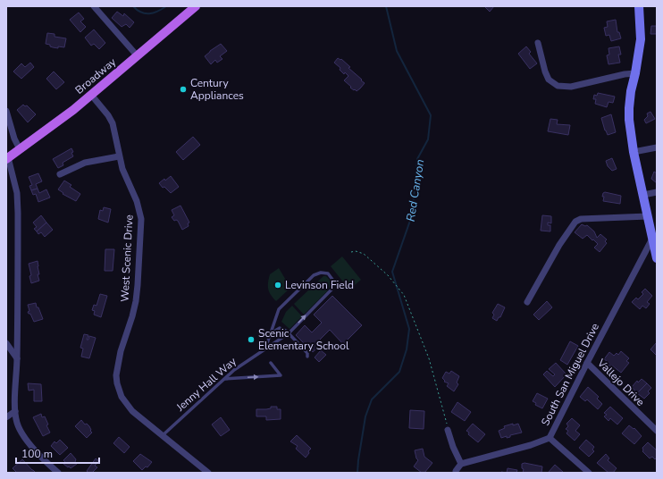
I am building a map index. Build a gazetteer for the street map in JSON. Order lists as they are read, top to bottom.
{
  "streets": {
    "main road": ["Broadway"],
    "street": ["West Scenic Drive", "South San Miguel Drive", "Vallejo Drive"],
    "lane": ["Jenny Hall Way"]
  },
  "crossings": [
    ["Broadway", "West Scenic Drive"],
    ["West Scenic Drive", "Jenny Hall Way"],
    ["South San Miguel Drive", "Vallejo Drive"]
  ],
  "water": ["Red Canyon"],
  "places": ["Century Appliances", "Levinson Field", "Scenic Elementary School"],
  "scale_bar": "100 m"
}
